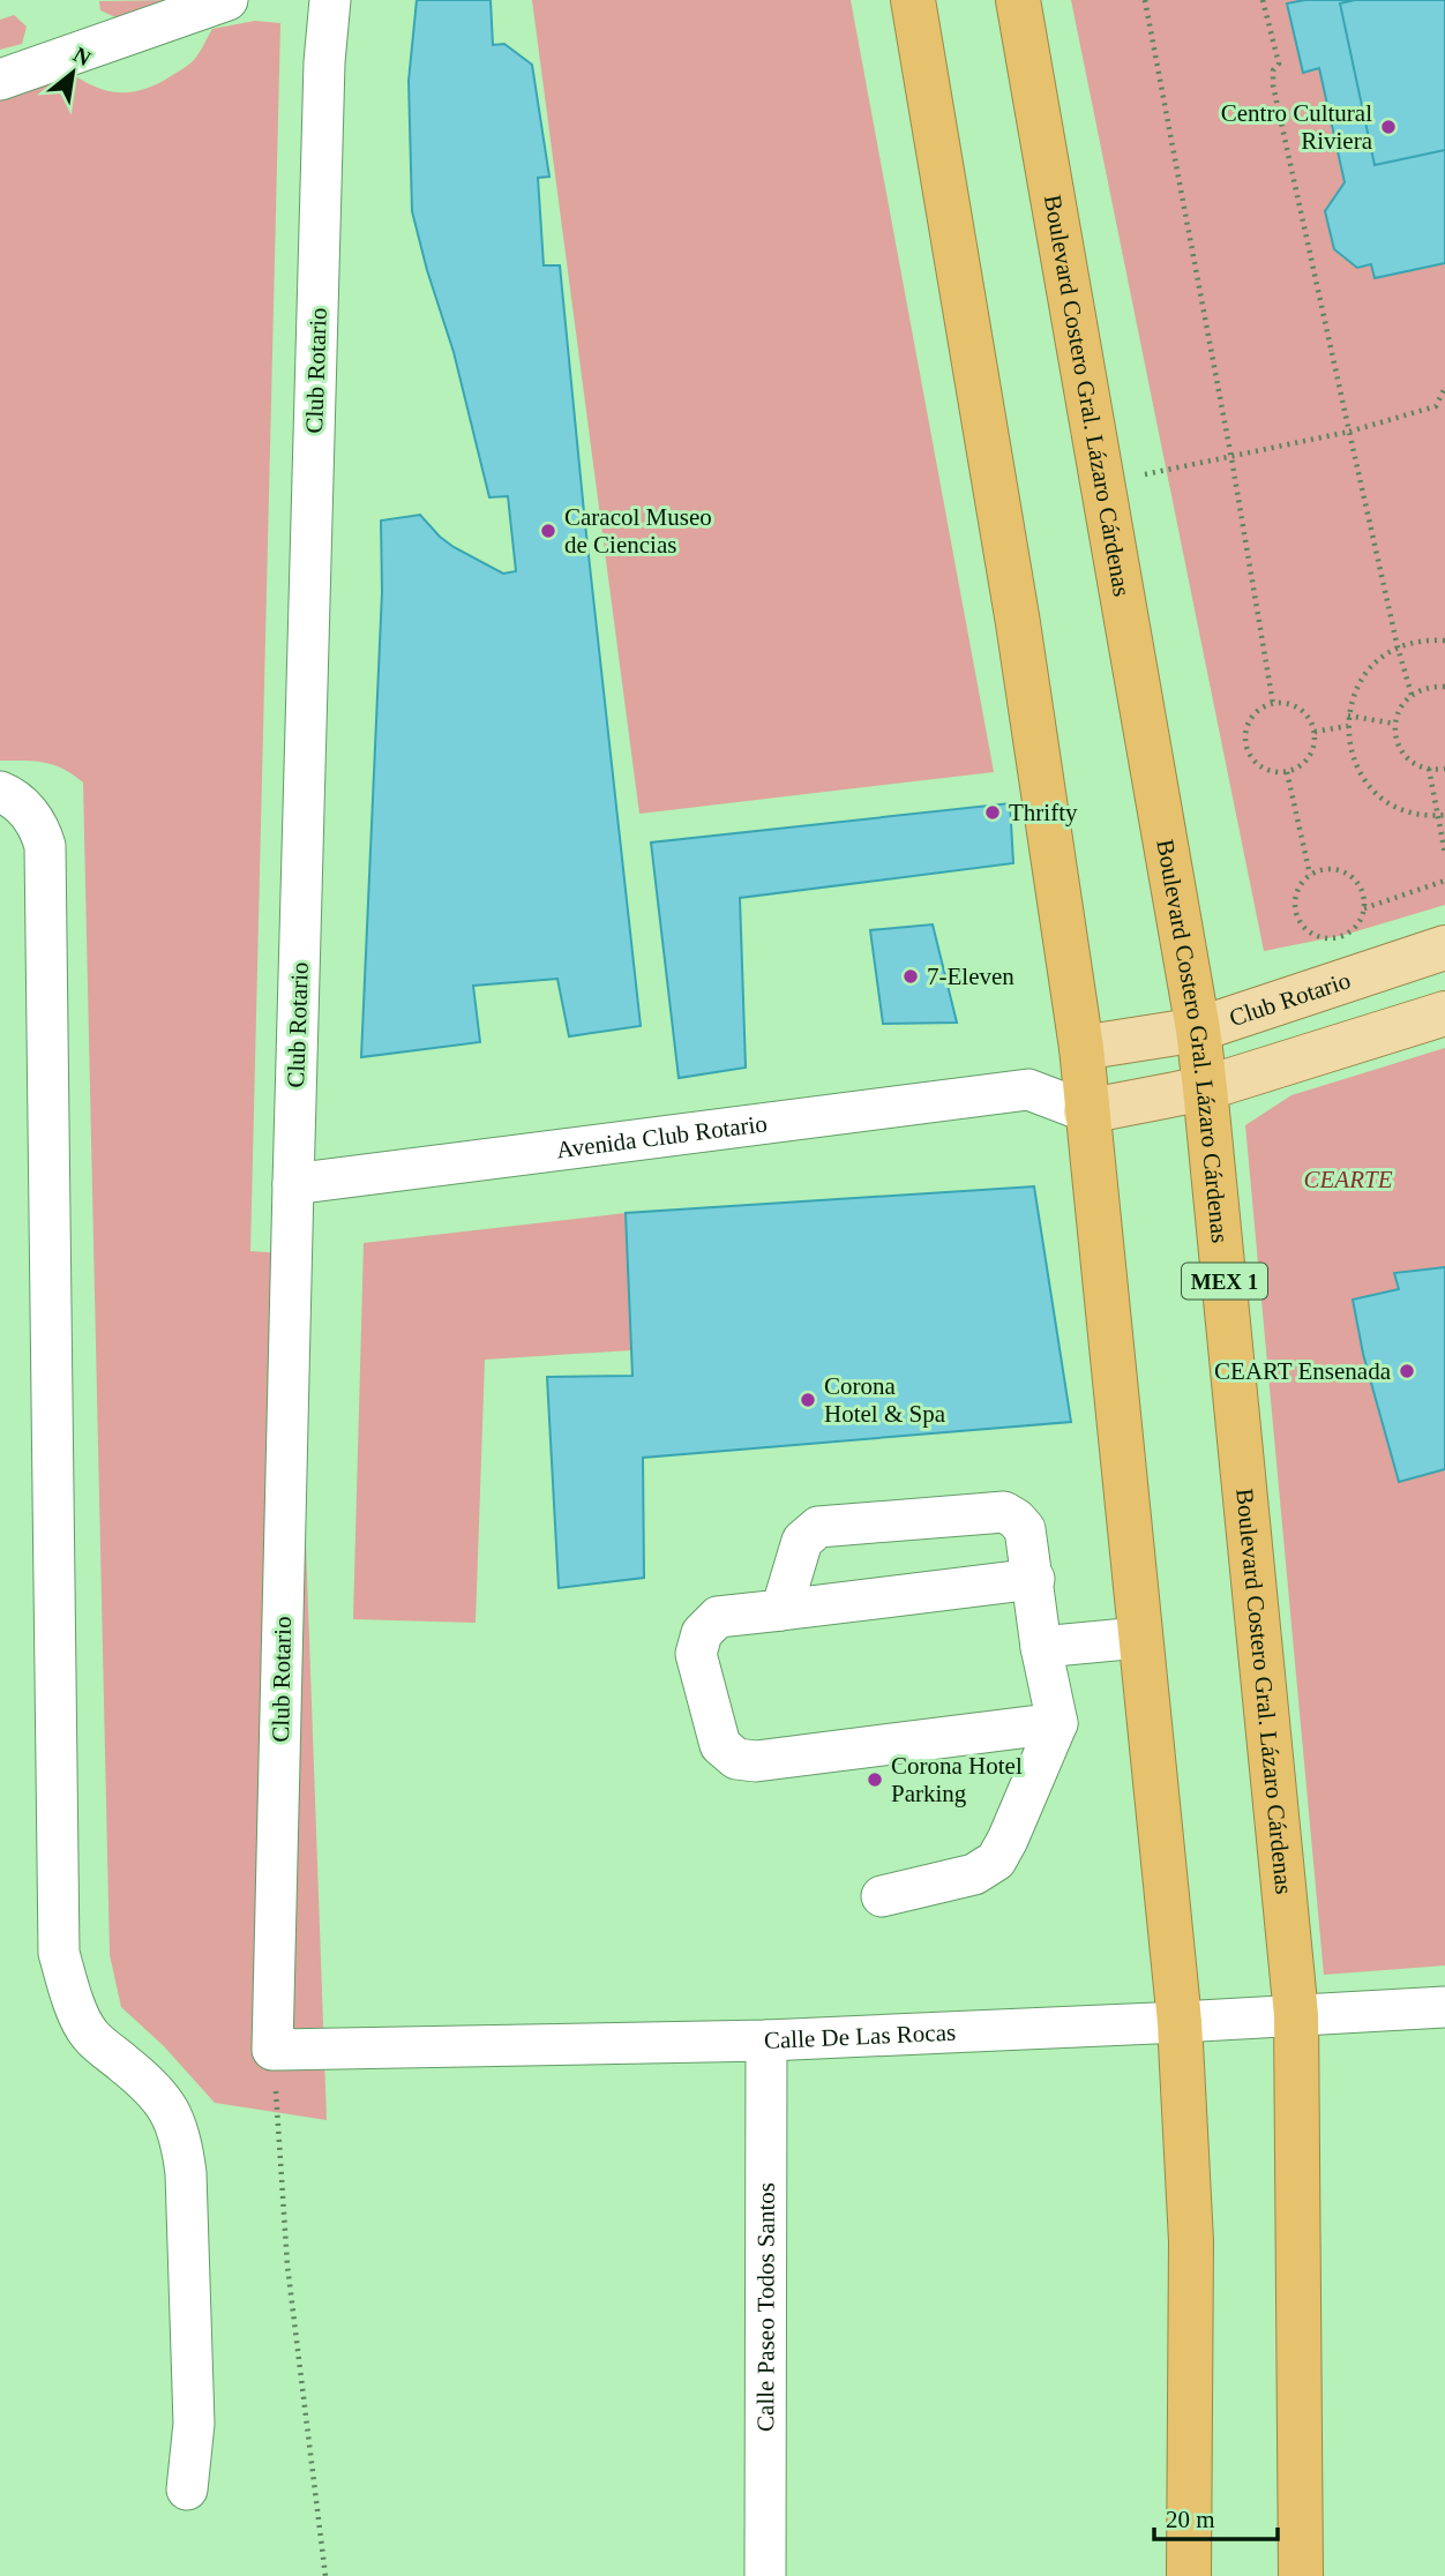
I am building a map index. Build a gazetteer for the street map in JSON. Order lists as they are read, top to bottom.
{
  "streets": {
    "highway": ["Boulevard Costero Gral. Lázaro Cárdenas", "MEX 1"],
    "main road": ["Club Rotario"],
    "street": ["Avenida Club Rotario", "Calle De Las Rocas", "Calle Paseo Todos Santos"]
  },
  "crossings": [
    ["Club Rotario", "Boulevard Costero Gral. Lázaro Cárdenas"],
    ["Club Rotario", "Avenida Club Rotario"],
    ["Club Rotario", "Calle De Las Rocas"],
    ["Boulevard Costero Gral. Lázaro Cárdenas", "Calle De Las Rocas"],
    ["Calle De Las Rocas", "Calle Paseo Todos Santos"]
  ],
  "parks": ["CEARTE"],
  "places": [
    "Centro Cultural Riviera",
    "Caracol Museo de Ciencias",
    "Thrifty",
    "7-Eleven",
    "CEART Ensenada",
    "Corona Hotel & Spa",
    "Corona Hotel Parking"
  ],
  "scale_bar": "20 m",
  "north": "top right"
}
